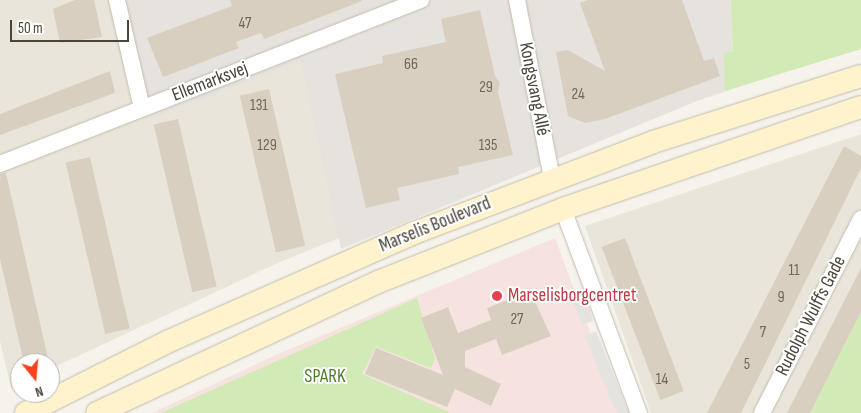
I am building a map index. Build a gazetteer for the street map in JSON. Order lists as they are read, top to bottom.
{
  "streets": {
    "main road": ["Marselis Boulevard"],
    "street": ["Ellemarksvej", "Kongsvang Allé", "Rudolph Wulffs Gade"]
  },
  "crossings": [
    ["Kongsvang Allé", "Marselis Boulevard"]
  ],
  "parks": ["SPARK"],
  "places": ["Marselisborgcentret"],
  "house_numbers": [
    "47",
    "66",
    "29",
    "24",
    "131",
    "129",
    "135",
    "11",
    "9",
    "27",
    "7",
    "5",
    "14"
  ],
  "scale_bar": "50 m",
  "north": "bottom"
}
